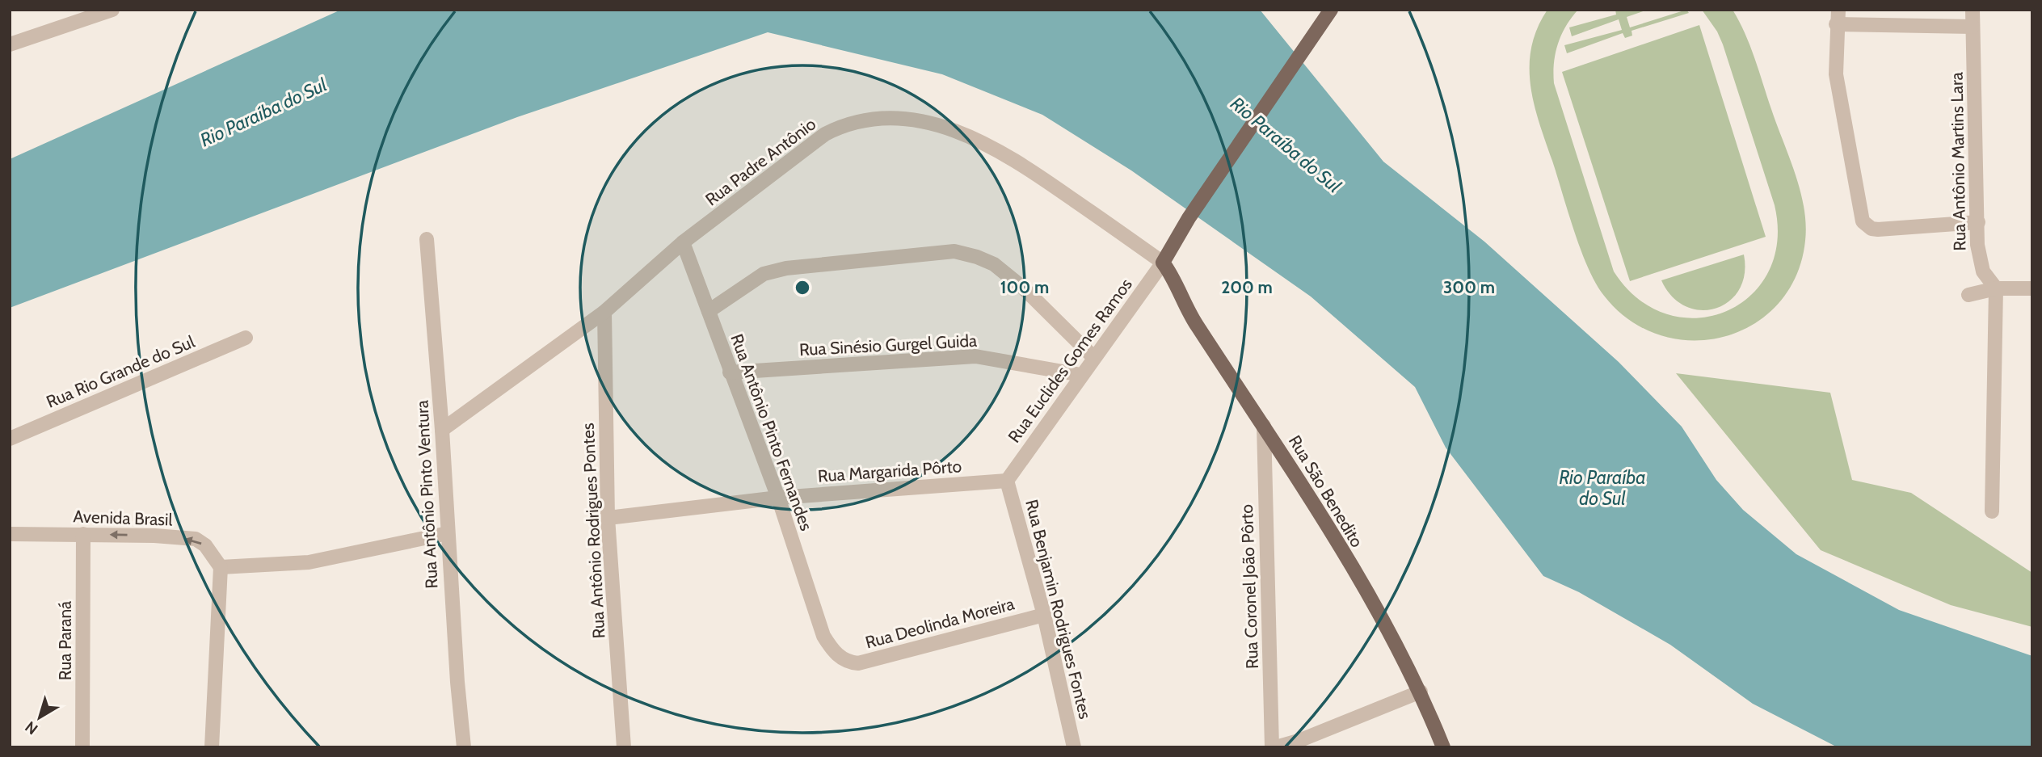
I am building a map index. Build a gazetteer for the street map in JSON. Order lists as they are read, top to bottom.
{
  "streets": {
    "main road": ["Rua São Benedito"],
    "street": [
      "Rua Padre Antônio",
      "Rua Antônio Martins Lara",
      "Rua Sinésio Gurgel Guida",
      "Rua Euclides Gomes Ramos",
      "Rua Rio Grande do Sul",
      "Rua Antônio Pinto Fernandes",
      "Rua Margarida Pôrto",
      "Rua Antônio Pinto Ventura",
      "Avenida Brasil",
      "Rua Antônio Rodrigues Pontes",
      "Rua Coronel João Pôrto",
      "Rua Benjamin Rodrigues Fontes",
      "Rua Deolinda Moreira",
      "Rua Paraná"
    ]
  },
  "crossings": [
    ["Rua Padre Antônio", "Rua Euclides Gomes Ramos"],
    ["Rua Padre Antônio", "Rua Antônio Pinto Fernandes"],
    ["Rua Padre Antônio", "Rua São Benedito"],
    ["Rua Padre Antônio", "Rua Antônio Pinto Ventura"],
    ["Rua Padre Antônio", "Rua Antônio Rodrigues Pontes"],
    ["Rua Sinésio Gurgel Guida", "Rua Euclides Gomes Ramos"],
    ["Rua Sinésio Gurgel Guida", "Rua Antônio Pinto Fernandes"],
    ["Rua Euclides Gomes Ramos", "Rua Margarida Pôrto"],
    ["Rua Euclides Gomes Ramos", "Rua São Benedito"],
    ["Rua Euclides Gomes Ramos", "Rua Benjamin Rodrigues Fontes"],
    ["Rua Antônio Pinto Fernandes", "Rua Margarida Pôrto"],
    ["Rua Antônio Pinto Fernandes", "Rua Deolinda Moreira"],
    ["Rua Margarida Pôrto", "Rua Antônio Rodrigues Pontes"],
    ["Rua Margarida Pôrto", "Rua Benjamin Rodrigues Fontes"],
    ["Rua São Benedito", "Rua Coronel João Pôrto"],
    ["Avenida Brasil", "Rua Paraná"],
    ["Rua Benjamin Rodrigues Fontes", "Rua Deolinda Moreira"]
  ],
  "one_way": ["Avenida Brasil"],
  "water": ["Rio Paraíba do Sul"],
  "north": "bottom left",
  "rings": ["100 m", "200 m", "300 m"]
}
